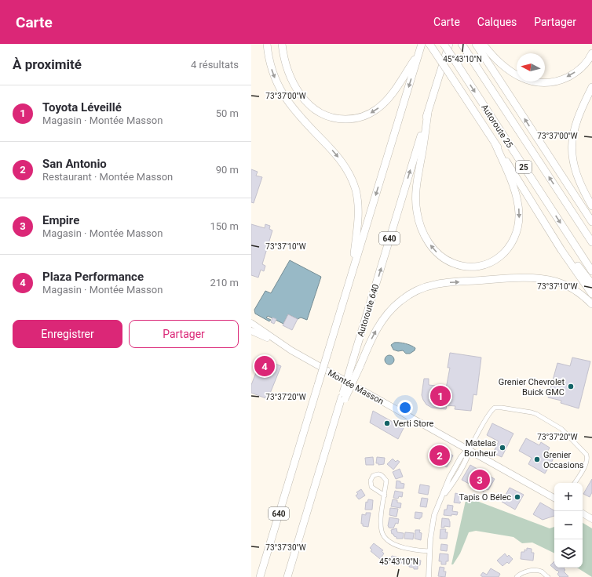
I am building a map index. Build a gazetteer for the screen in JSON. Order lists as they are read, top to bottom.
{
  "streets": {
    "highway": [
      "Autoroute 25",
      "25",
      "640",
      "Autoroute 640"
    ],
    "main road": ["Montée Masson"]
  },
  "places": [
    "Grenier Chevrolet Buick GMC",
    "Verti Store",
    "Matelas Bonheur",
    "Grenier Occasions",
    "Tapis O Bélec"
  ],
  "north": "left",
  "page": {
    "header": "Carte",
    "nav": ["Carte", "Calques", "Partager"],
    "heading": ["À proximité", "4 résultats"],
    "list": [
      {
        "mark": "1",
        "name": "Toyota Léveillé",
        "note": "Magasin · Montée Masson",
        "value": "50 m"
      },
      {
        "mark": "2",
        "name": "San Antonio",
        "note": "Restaurant · Montée Masson",
        "value": "90 m"
      },
      {
        "mark": "3",
        "name": "Empire",
        "note": "Magasin · Montée Masson",
        "value": "150 m"
      },
      {
        "mark": "4",
        "name": "Plaza Performance",
        "note": "Magasin · Montée Masson",
        "value": "210 m"
      }
    ],
    "buttons": ["Enregistrer", "Partager"],
    "pins": [
      "4",
      "1",
      "2",
      "3"
    ],
    "map_buttons": ["+", "−"]
  },
  "coordinates": [
    "45°43'10\"N",
    "73°37'00\"W",
    "73°37'10\"W",
    "73°37'20\"W",
    "73°37'30\"W"
  ]
}
